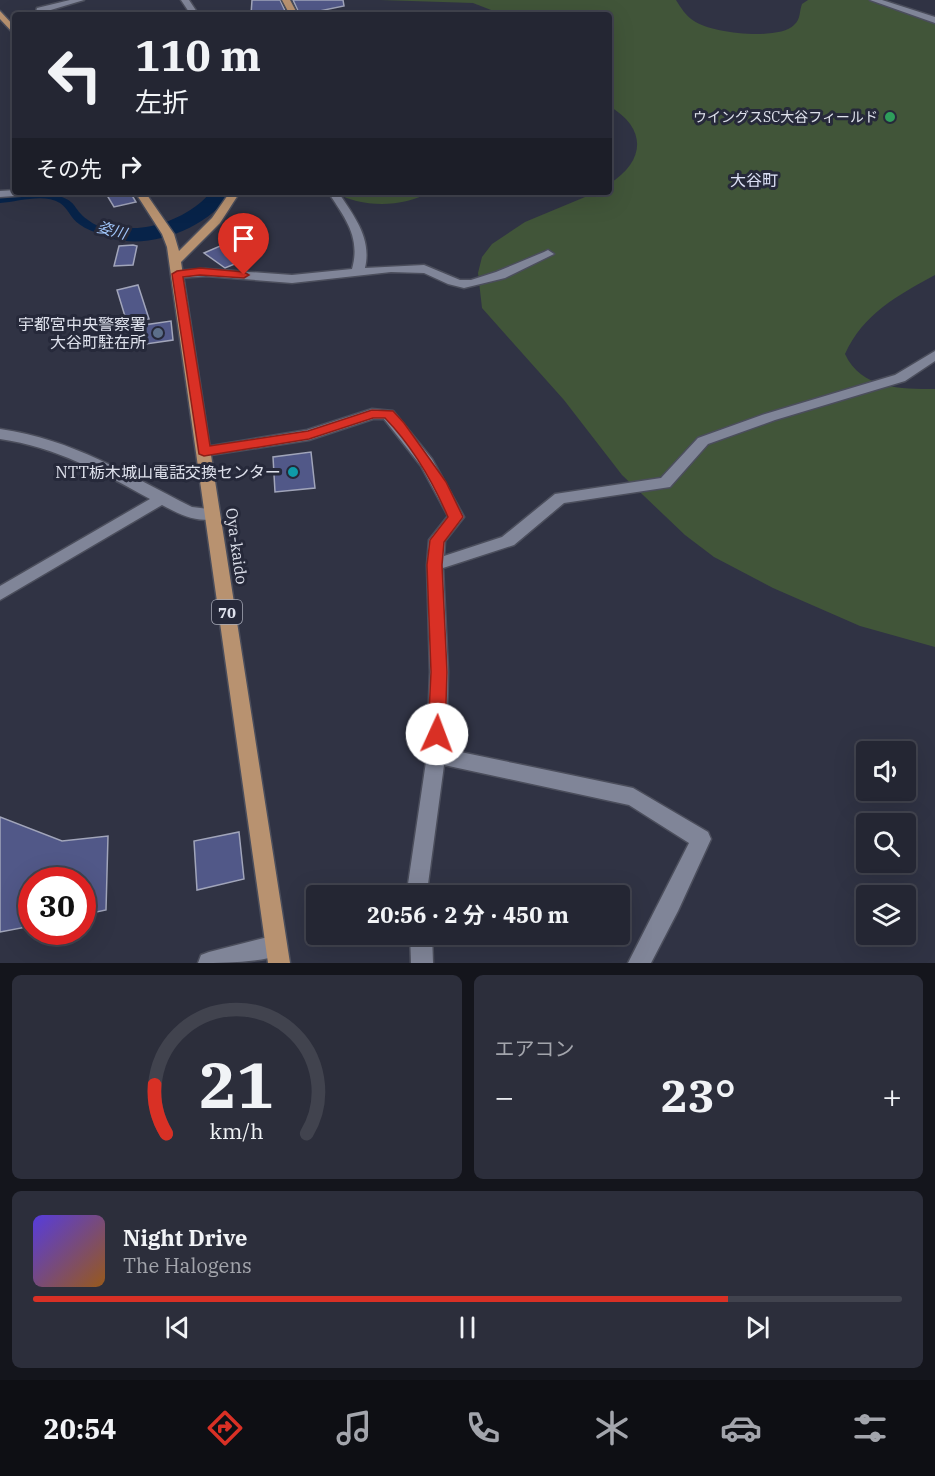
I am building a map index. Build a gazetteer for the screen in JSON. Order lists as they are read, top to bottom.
{
  "streets": {
    "main road": ["Oya-kaido", "70"]
  },
  "crossings": [
    ["Oya-kaido", "70"]
  ],
  "districts": ["大谷町"],
  "water": ["姿川"],
  "places": ["ウイングスSC大谷フィールド", "宇都宮中央警察署 大谷町駐在所", "NTT栃木城山電話交換センター"],
  "page": {
    "turn": ["110 m", "左折"],
    "then": "その先",
    "limit": "30",
    "trip": "20:56 · 2 分 · 450 m",
    "tile": "エアコン",
    "heat": ["−", "23°", "+"],
    "song": ["Night Drive", "The Halogens"],
    "tabs": "20:54",
    "gauge": ["21", "km/h"]
  }
}
